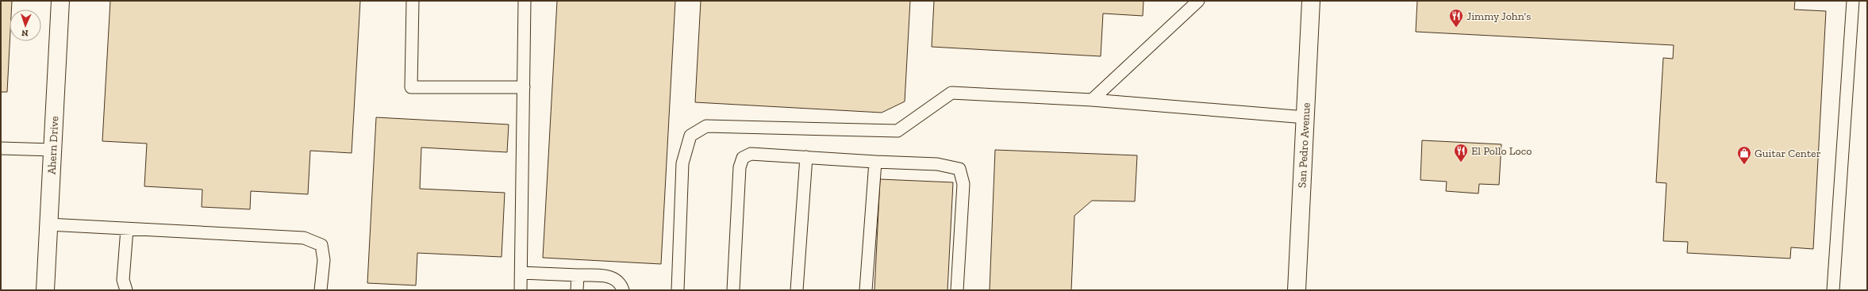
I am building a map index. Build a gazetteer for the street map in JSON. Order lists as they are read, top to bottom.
{
  "streets": {
    "street": ["Ahern Drive", "San Pedro Avenue"]
  },
  "places": {
    "restaurant": ["Jimmy John's", "El Pollo Loco"],
    "shop": ["Guitar Center"]
  },
  "north": "bottom"
}
